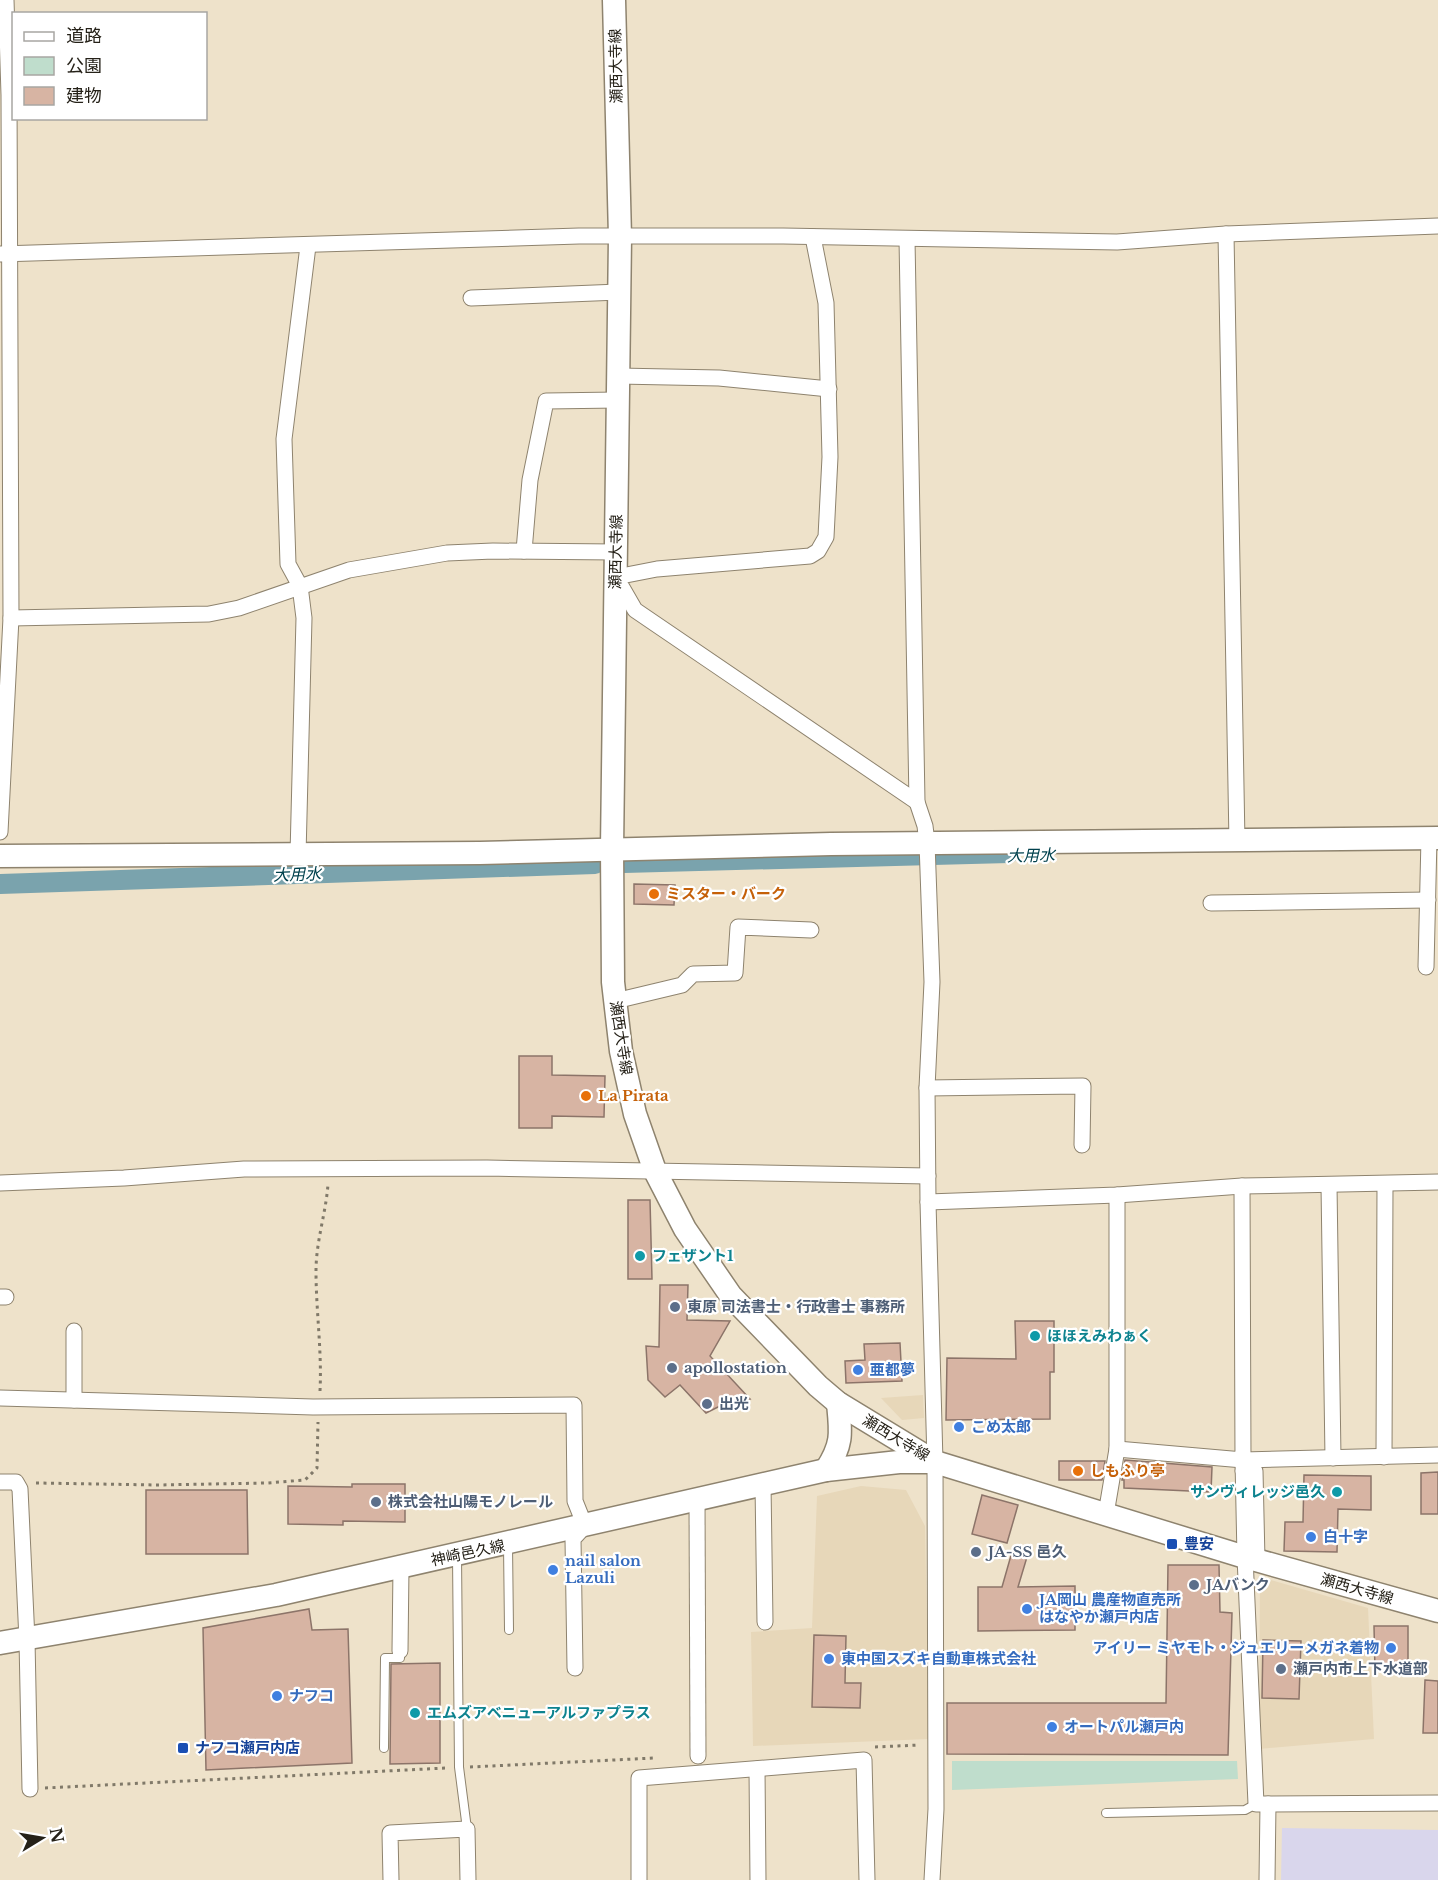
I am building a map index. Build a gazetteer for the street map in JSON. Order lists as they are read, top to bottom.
{
  "streets": {
    "main road": ["瀬西大寺線", "神崎邑久線"]
  },
  "crossings": [
    ["瀬西大寺線", "神崎邑久線"]
  ],
  "water": ["大用水"],
  "places": {
    "other": [
      "ミスター・バーク",
      "La Pirata",
      "フェザント1",
      "東原 司法書士・行政書士 事務所",
      "ほほえみわぁく",
      "apollostation",
      "亜都夢",
      "出光",
      "こめ太郎",
      "しもふり亭",
      "サンヴィレッジ邑久",
      "株式会社山陽モノレール",
      "白十字",
      "JA-SS 邑久",
      "nail salon Lazuli",
      "JAバンク",
      "JA岡山 農産物直売所 はなやか瀬戸内店",
      "アイリー ミヤモト・ジュエリーメガネ着物",
      "東中国スズキ自動車株式会社",
      "瀬戸内市上下水道部",
      "ナフコ",
      "エムズアベニューアルファプラス",
      "オートパル瀬戸内"
    ],
    "transit": ["豊安", "ナフコ瀬戸内店"]
  },
  "legend": ["道路", "公園", "建物"],
  "north": "right"
}
